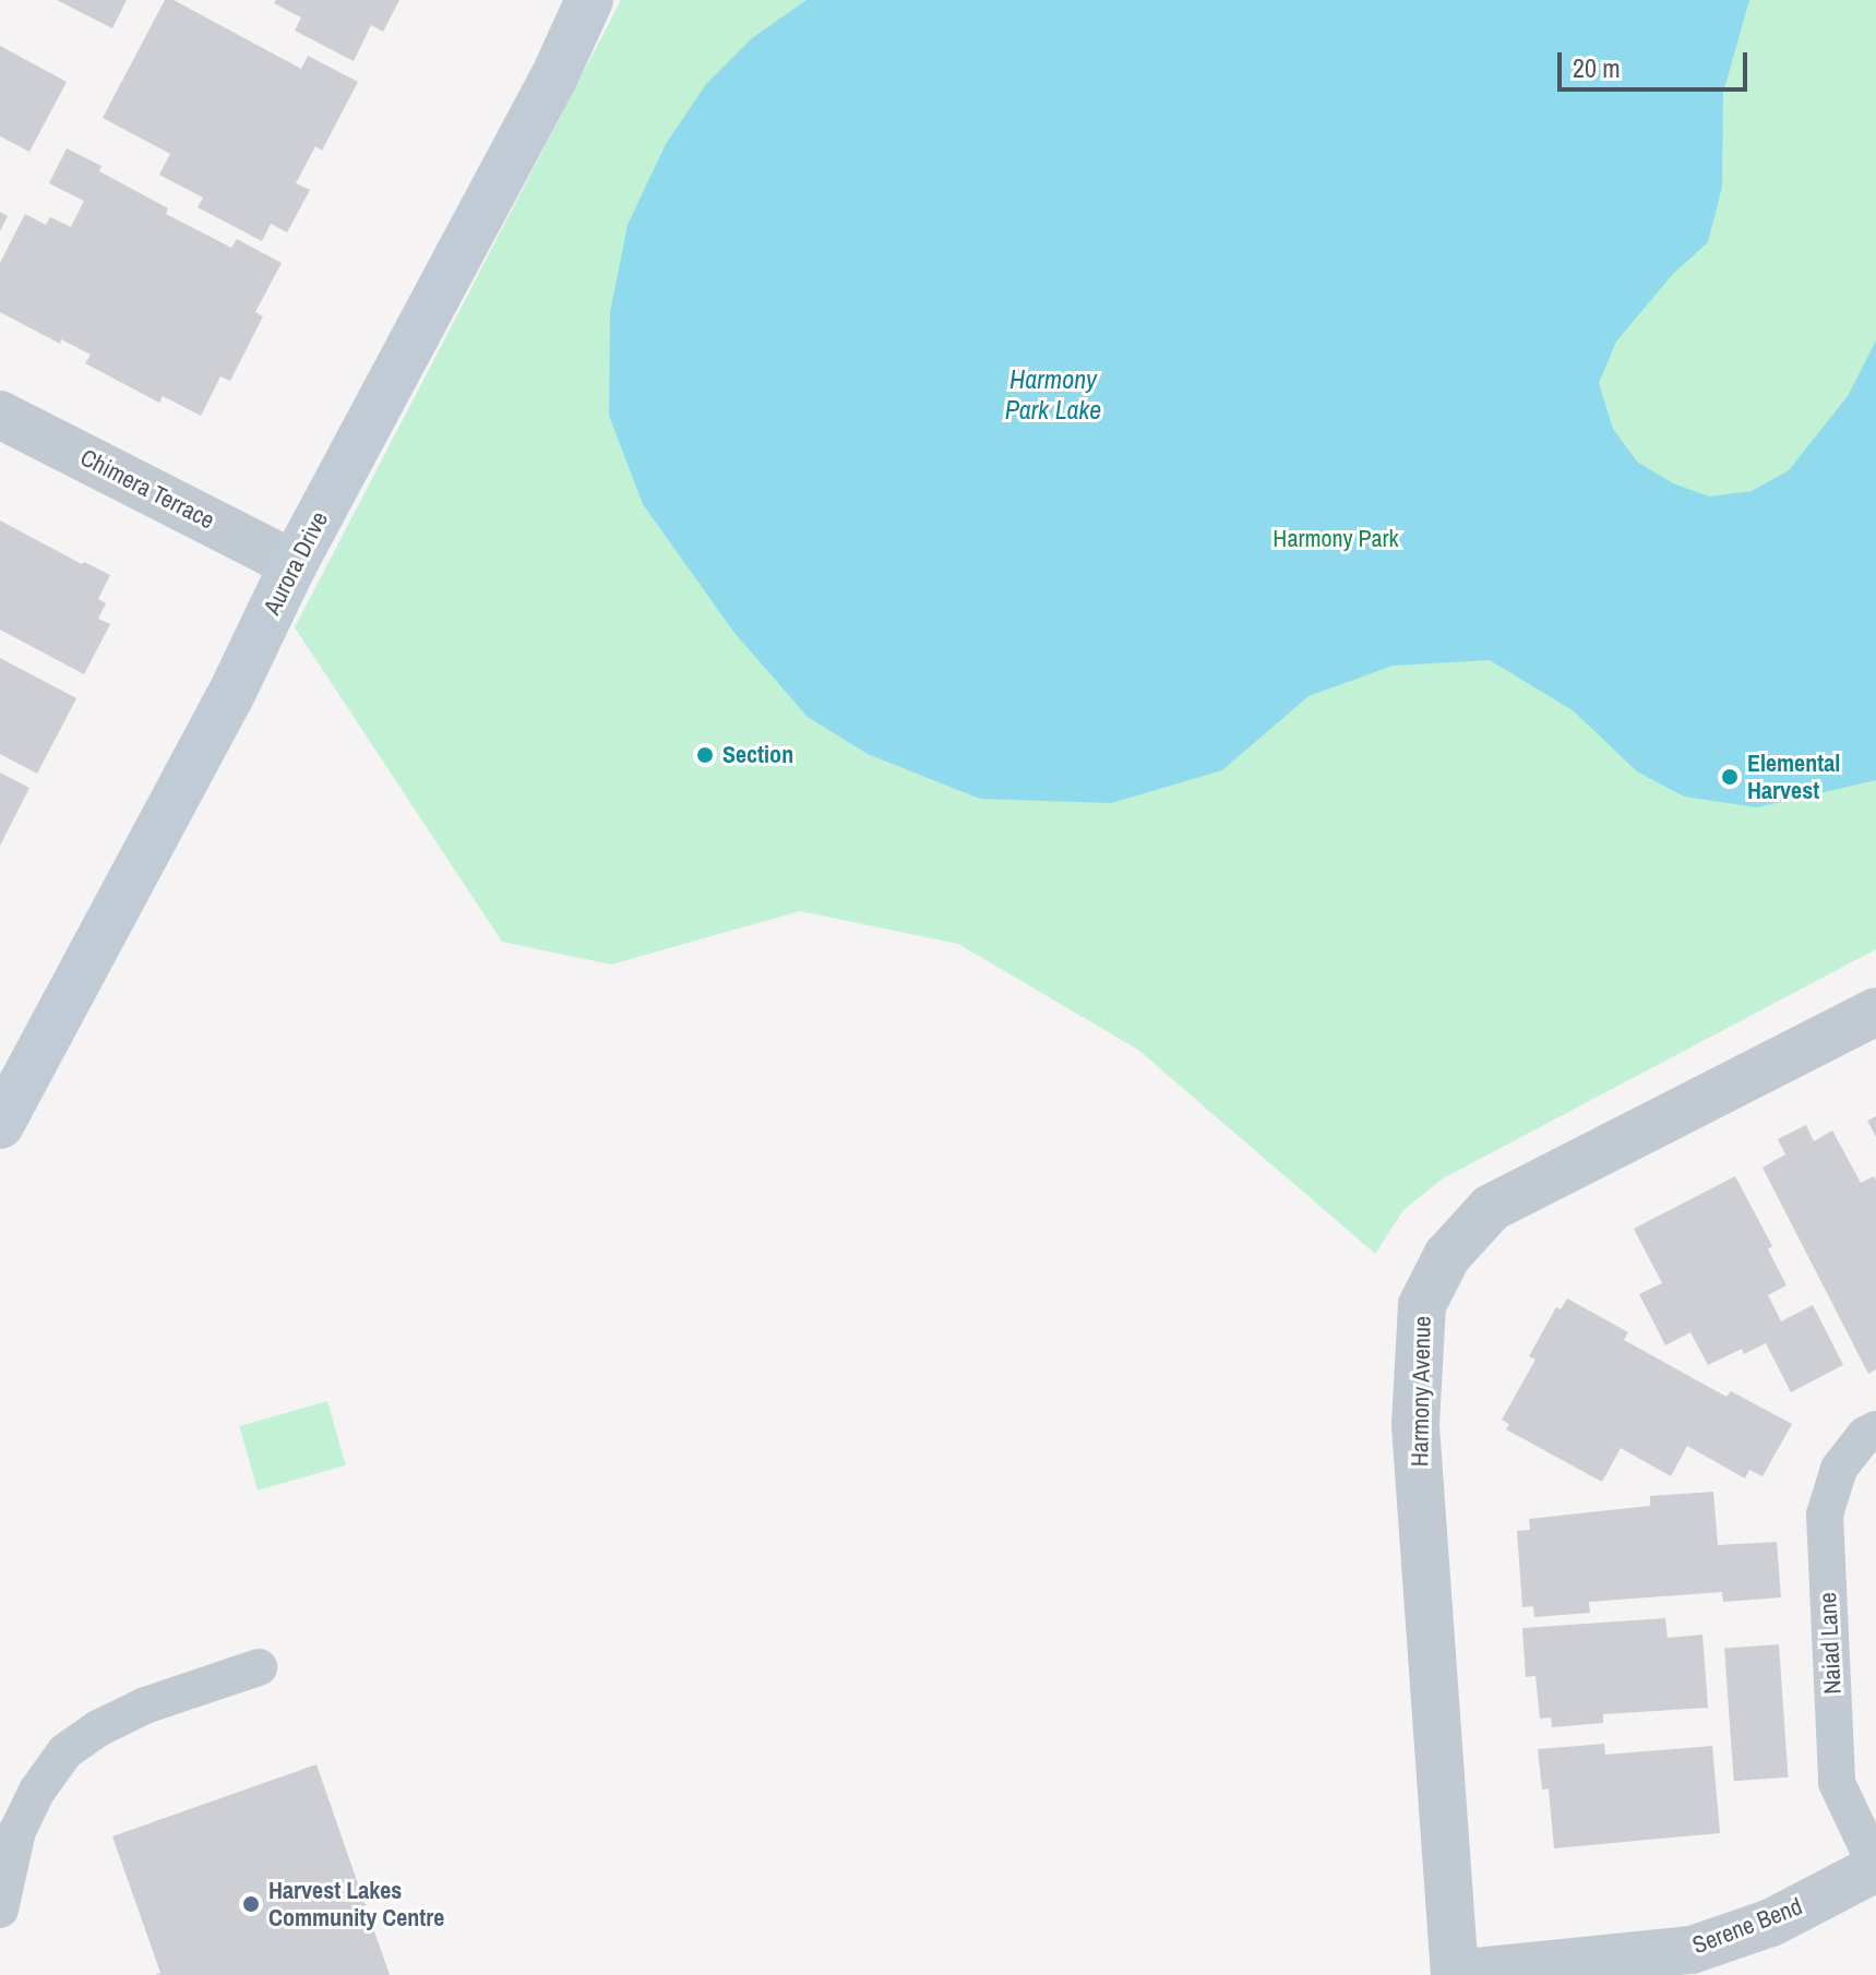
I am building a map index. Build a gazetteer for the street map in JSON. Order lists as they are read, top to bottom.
{
  "streets": {
    "street": [
      "Chimera Terrace",
      "Aurora Drive",
      "Harmony Avenue",
      "Serene Bend"
    ],
    "lane": ["Naiad Lane"]
  },
  "crossings": [
    ["Chimera Terrace", "Aurora Drive"],
    ["Harmony Avenue", "Serene Bend"],
    ["Naiad Lane", "Serene Bend"]
  ],
  "water": ["Harmony Park Lake"],
  "parks": ["Harmony Park"],
  "places": ["Section", "Elemental Harvest", "Harvest Lakes Community Centre"],
  "scale_bar": "20 m"
}
